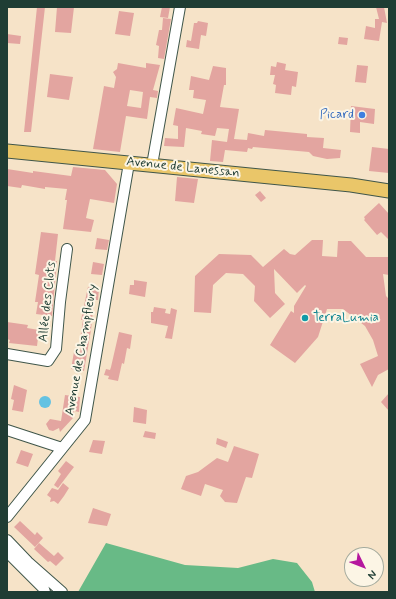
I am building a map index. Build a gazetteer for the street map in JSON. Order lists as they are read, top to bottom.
{
  "streets": {
    "main road": ["Avenue de Lanessan"],
    "street": ["Allée des Clots", "Avenue de Champfleury"]
  },
  "crossings": [
    ["Avenue de Lanessan", "Avenue de Champfleury"]
  ],
  "places": ["Picard", "TerraLumia"],
  "north": "bottom right"
}
